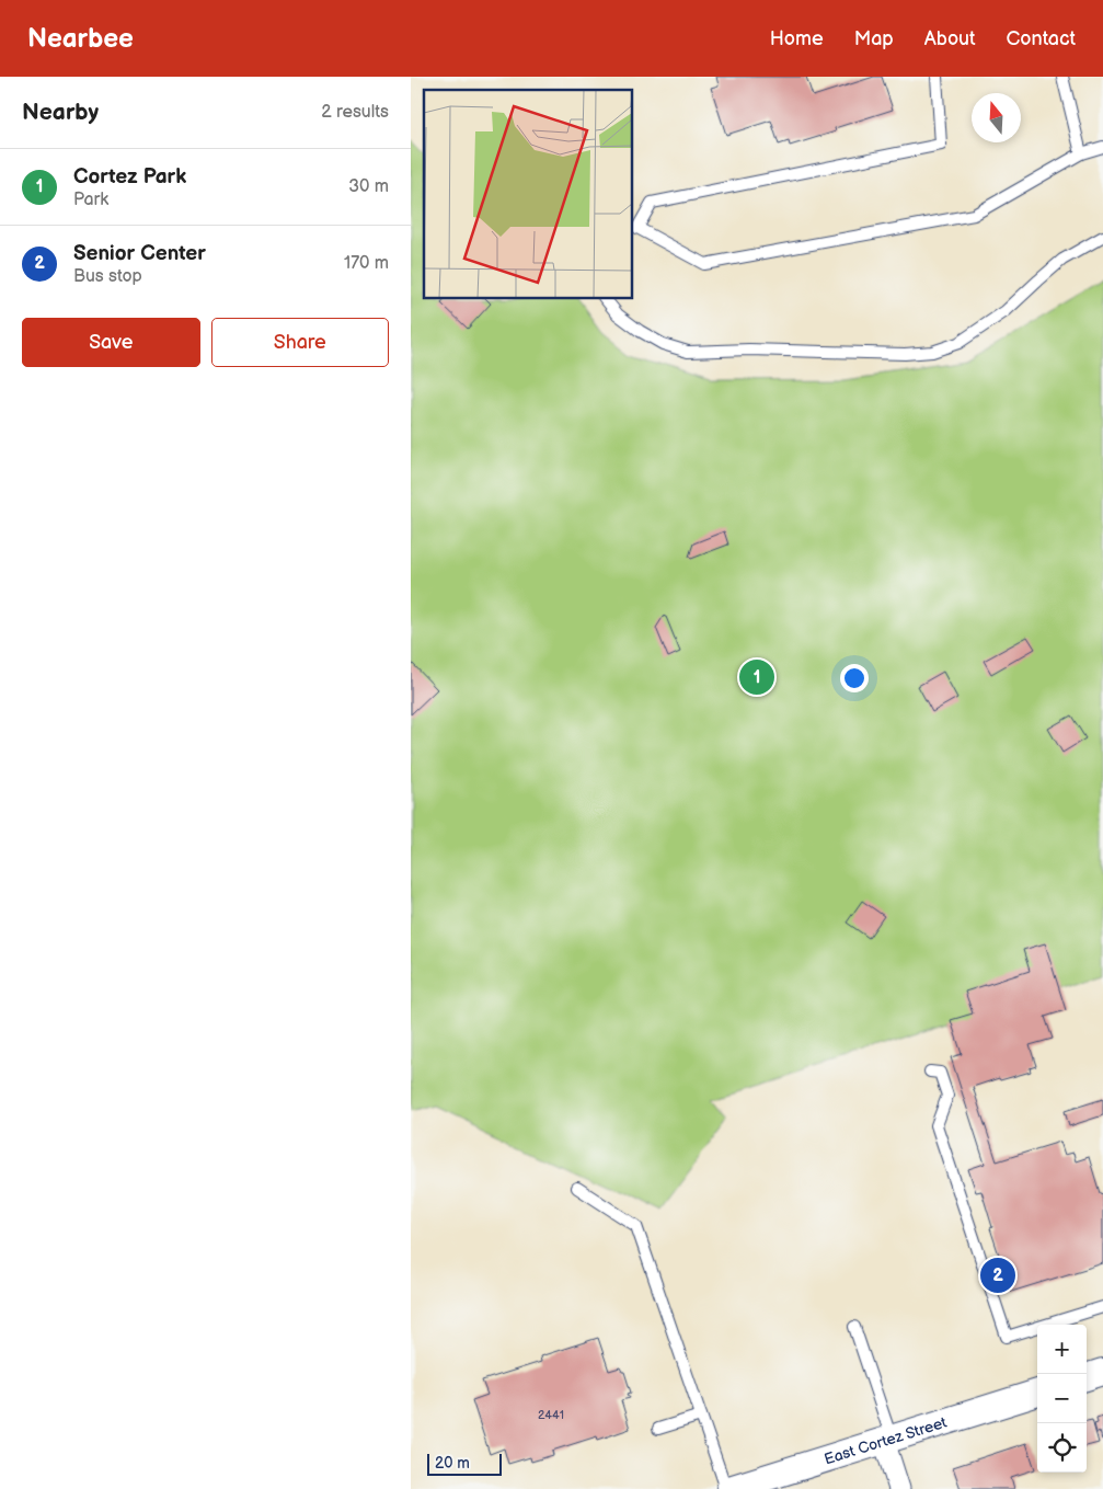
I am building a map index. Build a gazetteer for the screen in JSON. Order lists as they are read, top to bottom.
{
  "streets": {
    "street": ["East Cortez Street"]
  },
  "house_numbers": ["2441"],
  "scale_bar": "20 m",
  "north": "top",
  "page": {
    "header": "Nearbee",
    "nav": [
      "Home",
      "Map",
      "About",
      "Contact"
    ],
    "heading": ["Nearby", "2 results"],
    "list": [
      {
        "mark": "1",
        "name": "Cortez Park",
        "note": "Park",
        "value": "30 m"
      },
      {
        "mark": "2",
        "name": "Senior Center",
        "note": "Bus stop",
        "value": "170 m"
      }
    ],
    "buttons": ["Save", "Share"],
    "pins": ["1", "2"],
    "map_buttons": ["+", "−"],
    "scale": "20 m"
  }
}
